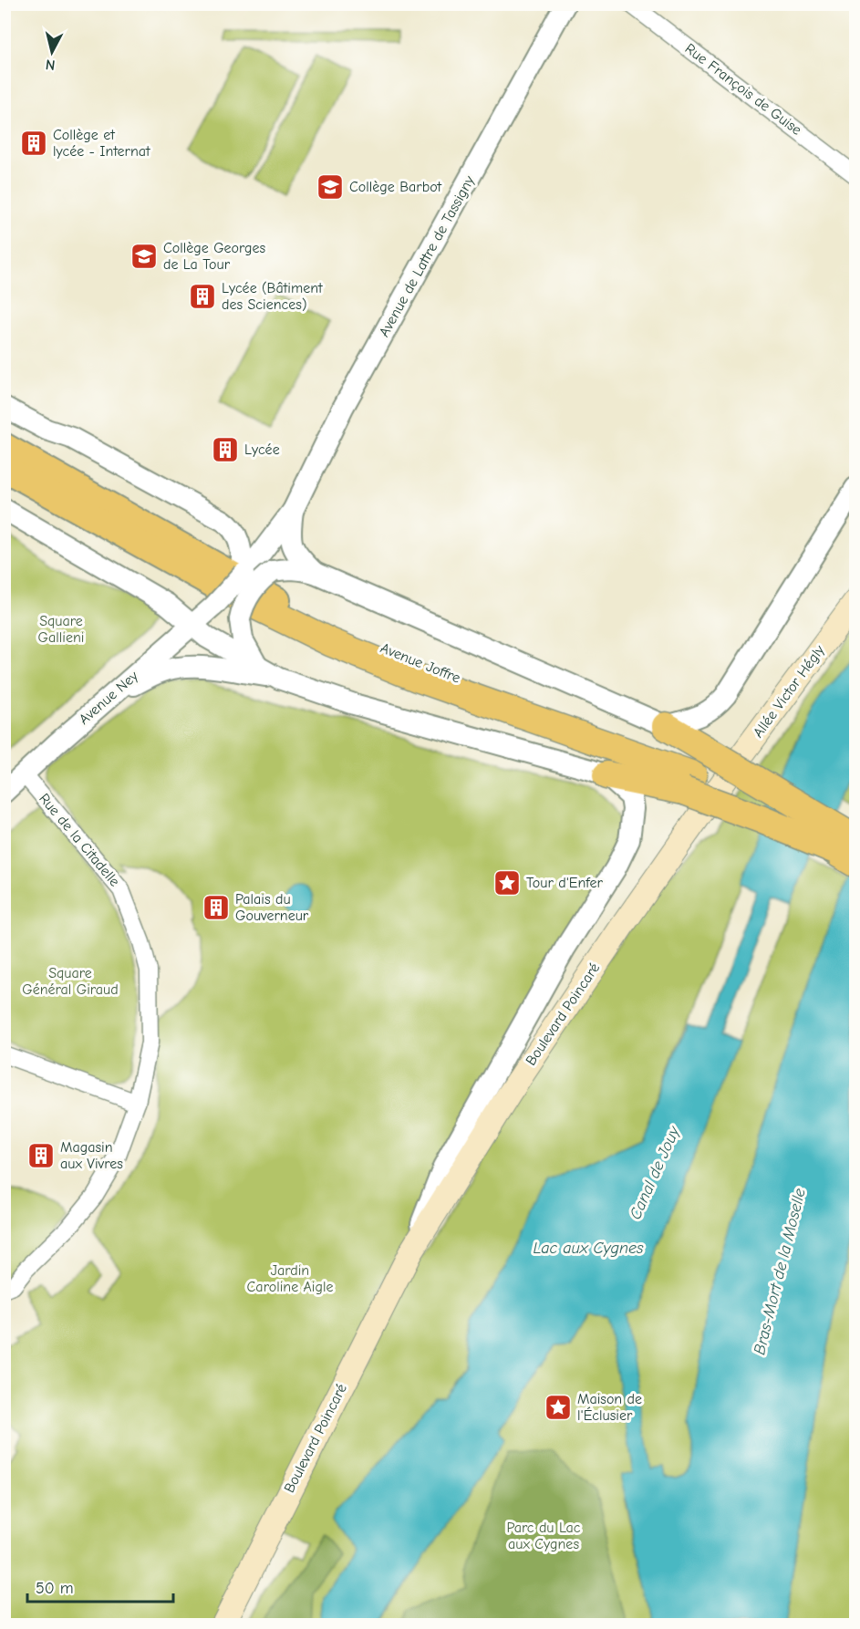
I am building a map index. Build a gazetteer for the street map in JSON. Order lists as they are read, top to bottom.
{
  "streets": {
    "highway": ["Avenue Joffre"],
    "main road": ["Allée Victor Hégly", "Boulevard Poincaré"],
    "street": [
      "Rue François de Guise",
      "Avenue de Lattre de Tassigny",
      "Avenue Ney",
      "Rue de la Citadelle"
    ]
  },
  "crossings": [
    ["Avenue de Lattre de Tassigny", "Avenue Ney"],
    ["Avenue Joffre", "Avenue Ney"],
    ["Allée Victor Hégly", "Boulevard Poincaré"],
    ["Avenue Ney", "Rue de la Citadelle"]
  ],
  "water": ["Canal de Jouy", "Lac aux Cygnes", "Bras-Mort de la Moselle"],
  "parks": [
    "Square Gallieni",
    "Square Général Giraud",
    "Jardin Caroline Aigle",
    "Parc du Lac aux Cygnes"
  ],
  "places": {
    "building": [
      "Collège et lycée - Internat",
      "Lycée (Bâtiment des Sciences)",
      "Lycée",
      "Palais du Gouverneur",
      "Magasin aux Vivres"
    ],
    "school or university": ["Collège Barbot", "Collège Georges de La Tour"],
    "place": ["Tour d'Enfer", "Maison de l'Éclusier"]
  },
  "scale_bar": "50 m",
  "north": "bottom"
}
